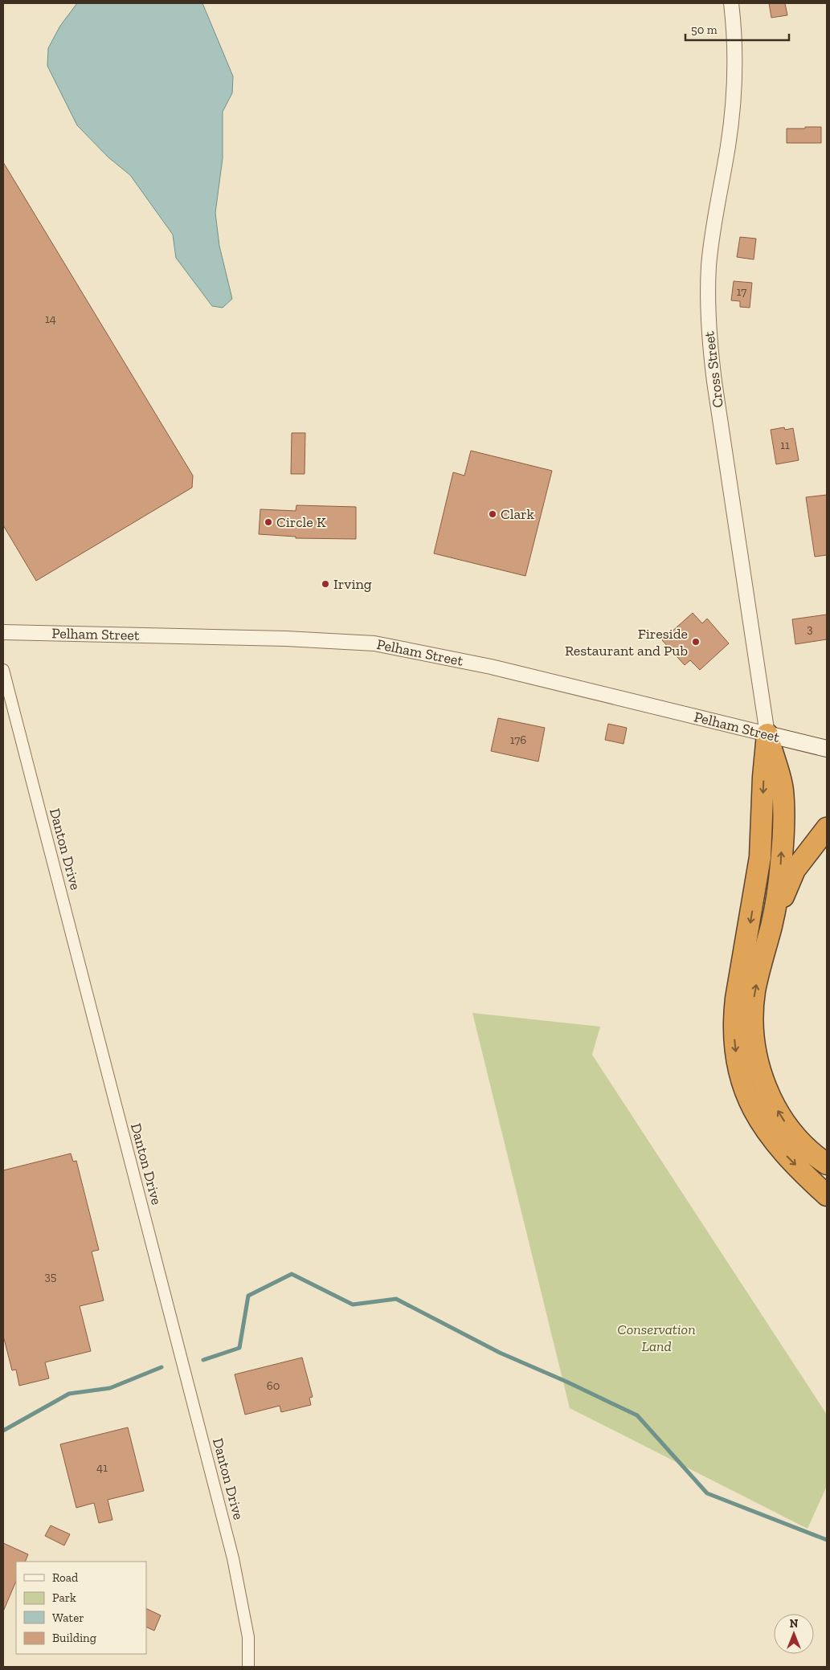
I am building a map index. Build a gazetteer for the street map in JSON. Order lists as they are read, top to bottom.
{
  "streets": {
    "main road": ["Pelham Street"],
    "street": ["Cross Street", "Danton Drive"]
  },
  "crossings": [
    ["Cross Street", "Pelham Street"]
  ],
  "parks": ["Conservation Land"],
  "places": [
    "Clark",
    "Circle K",
    "Irving",
    "Fireside Restaurant and Pub"
  ],
  "house_numbers": [
    "17",
    "14",
    "11",
    "3",
    "176",
    "35",
    "60",
    "41"
  ],
  "legend": [
    "Road",
    "Park",
    "Water",
    "Building"
  ],
  "scale_bar": "50 m",
  "north": "top"
}
